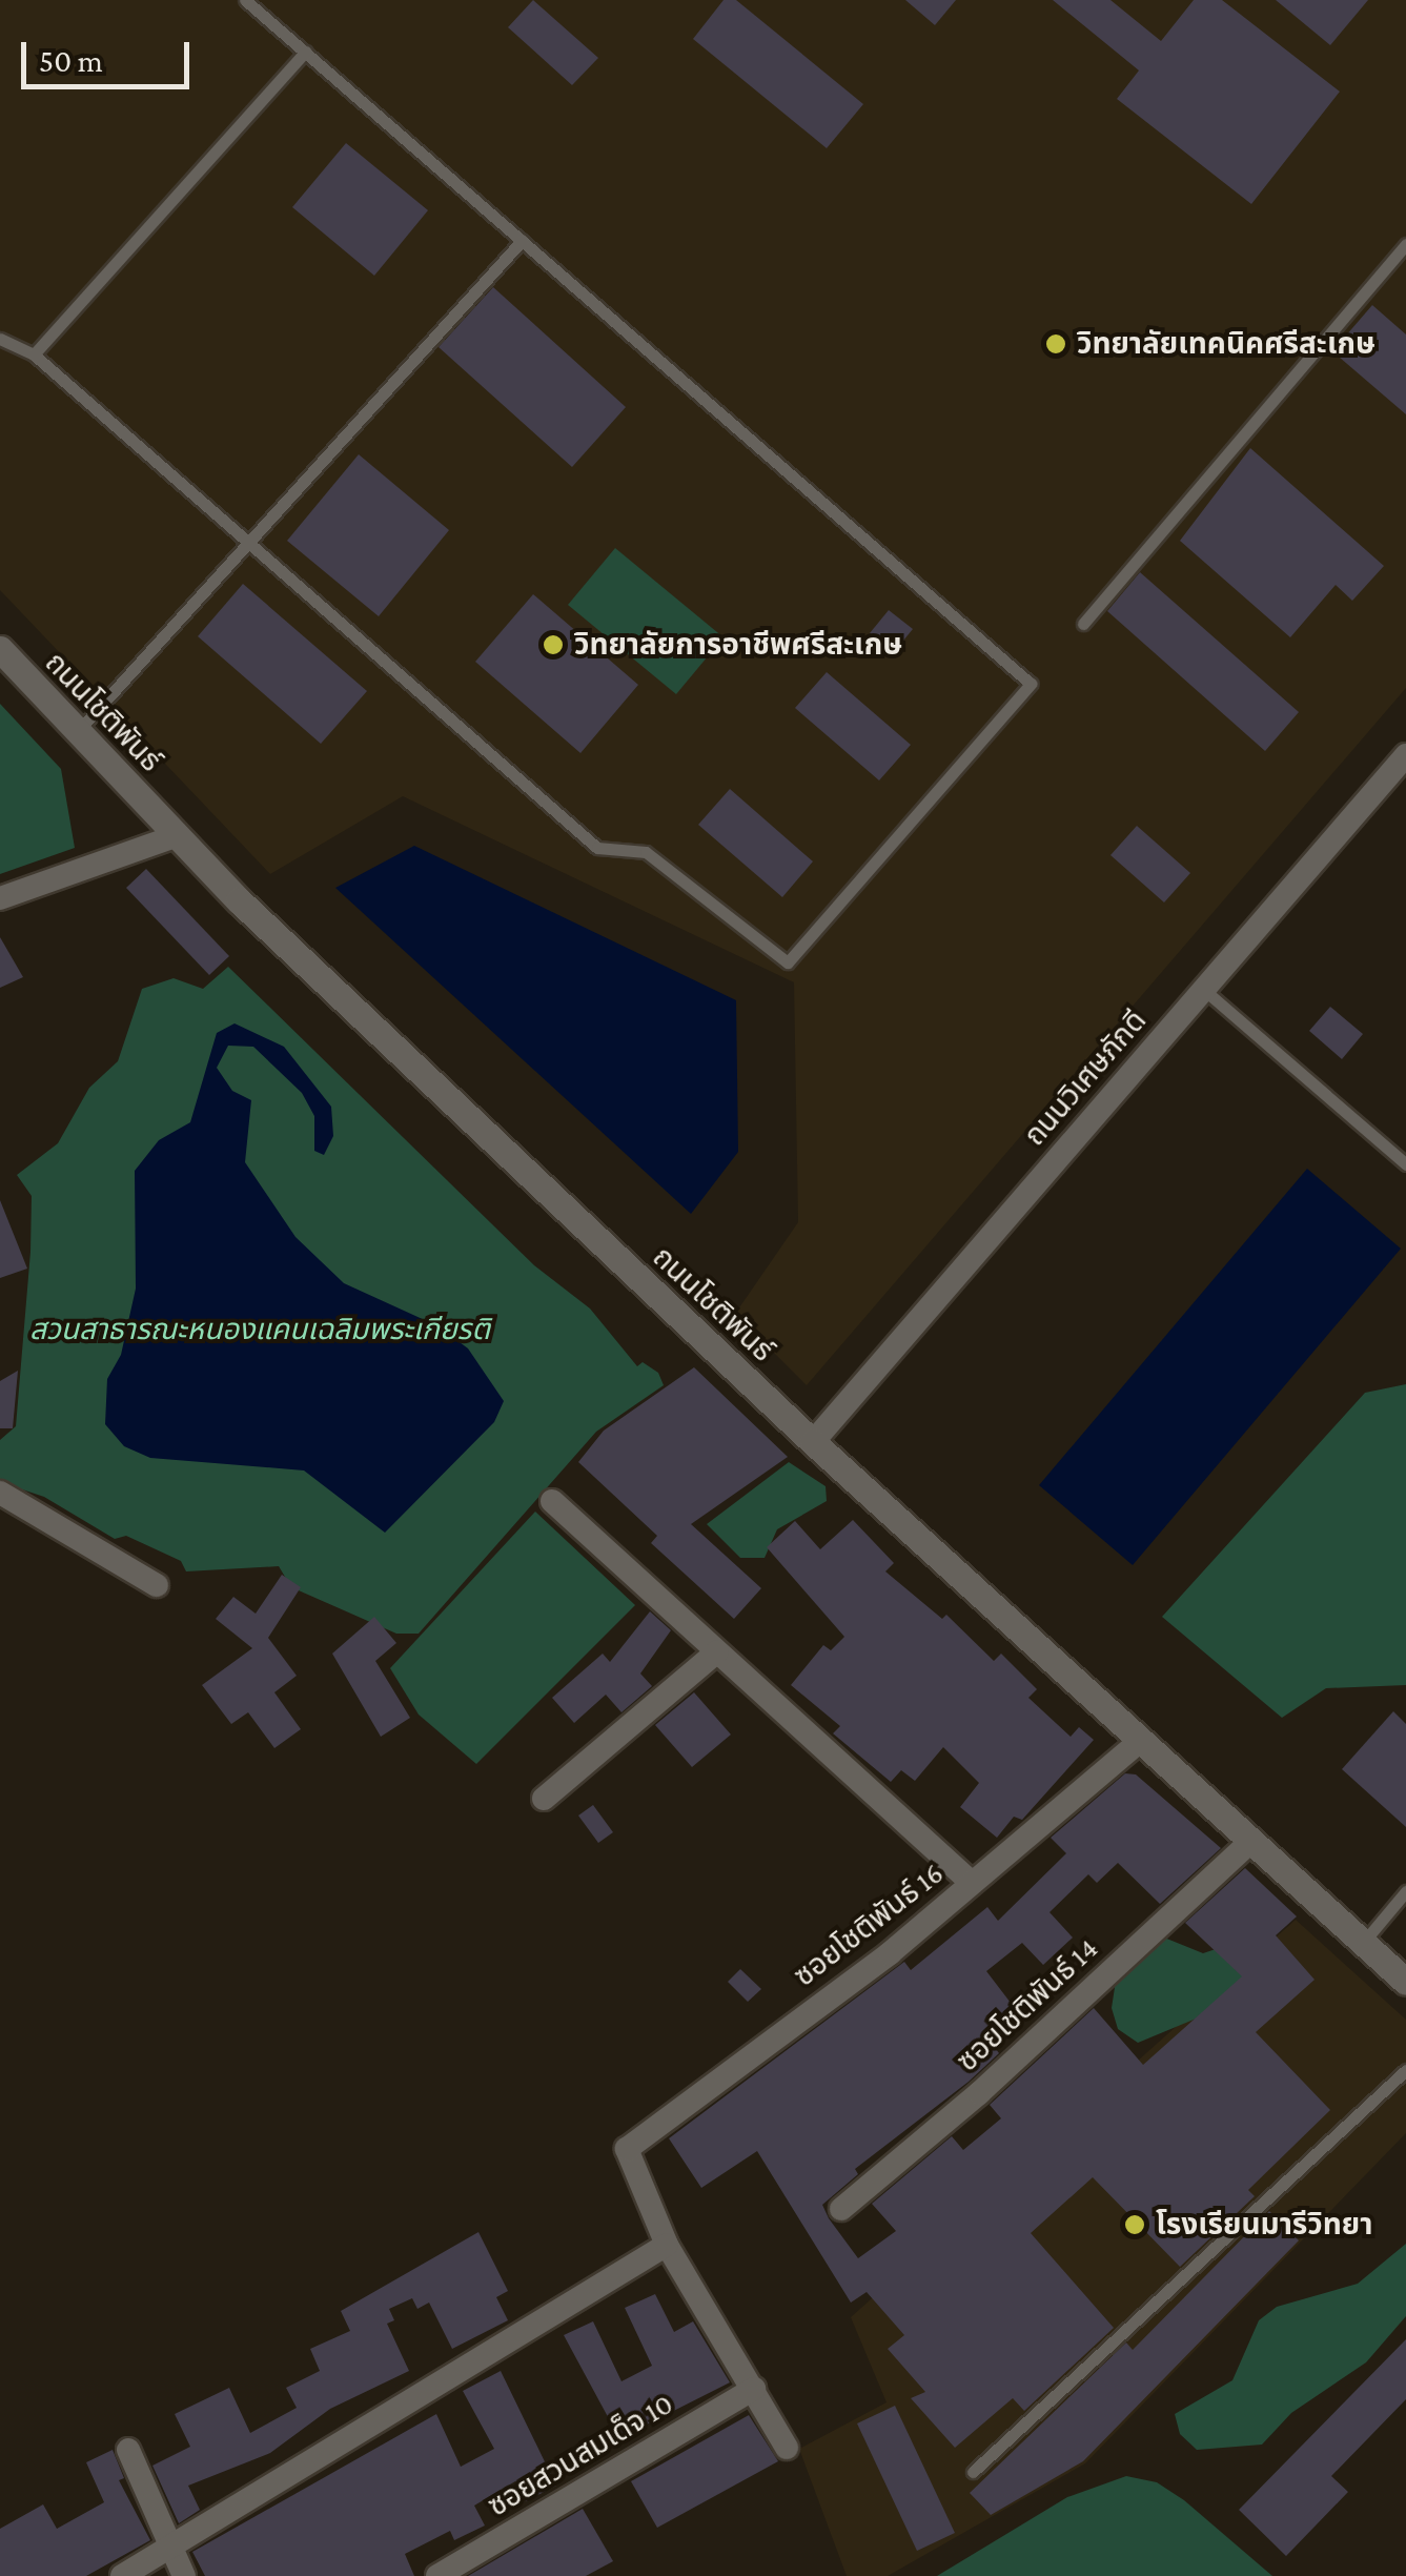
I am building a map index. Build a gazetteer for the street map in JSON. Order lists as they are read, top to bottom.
{
  "streets": {
    "street": [
      "ถนนโชติพันธ์",
      "ถนนวิเศษภักดี",
      "ซอยโชติพันธ์ 16",
      "ซอยโชติพันธ์ 14",
      "ซอยสวนสมเด็จ 10"
    ]
  },
  "crossings": [
    ["ถนนโชติพันธ์", "ถนนวิเศษภักดี"],
    ["ถนนโชติพันธ์", "ซอยโชติพันธ์ 16"],
    ["ถนนโชติพันธ์", "ซอยโชติพันธ์ 14"]
  ],
  "parks": ["สวนสาธารณะหนองแคนเฉลิมพระเกียรติ"],
  "places": ["วิทยาลัยเทคนิคศรีสะเกษ", "วิทยาลัยการอาชีพศรีสะเกษ", "โรงเรียนมารีวิทยา"],
  "scale_bar": "50 m"
}
